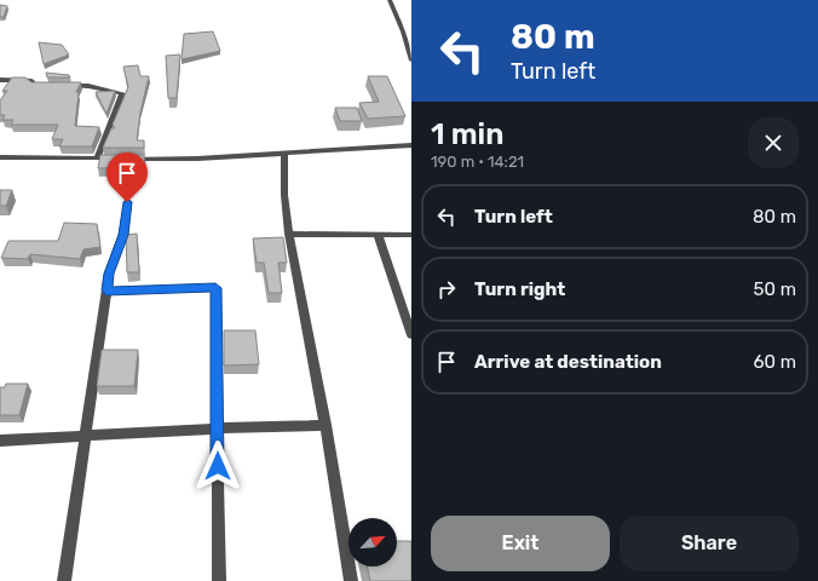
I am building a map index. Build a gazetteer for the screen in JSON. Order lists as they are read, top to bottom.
{
  "north": "top right",
  "page": {
    "turn": ["80 m", "Turn left"],
    "heading": ["1 min", "190 m · 14:21"],
    "list": [
      {
        "name": "Turn left",
        "value": "80 m"
      },
      {
        "name": "Turn right",
        "value": "50 m"
      },
      {
        "name": "Arrive at destination",
        "value": "60 m"
      }
    ],
    "buttons": ["Exit", "Share"]
  }
}
